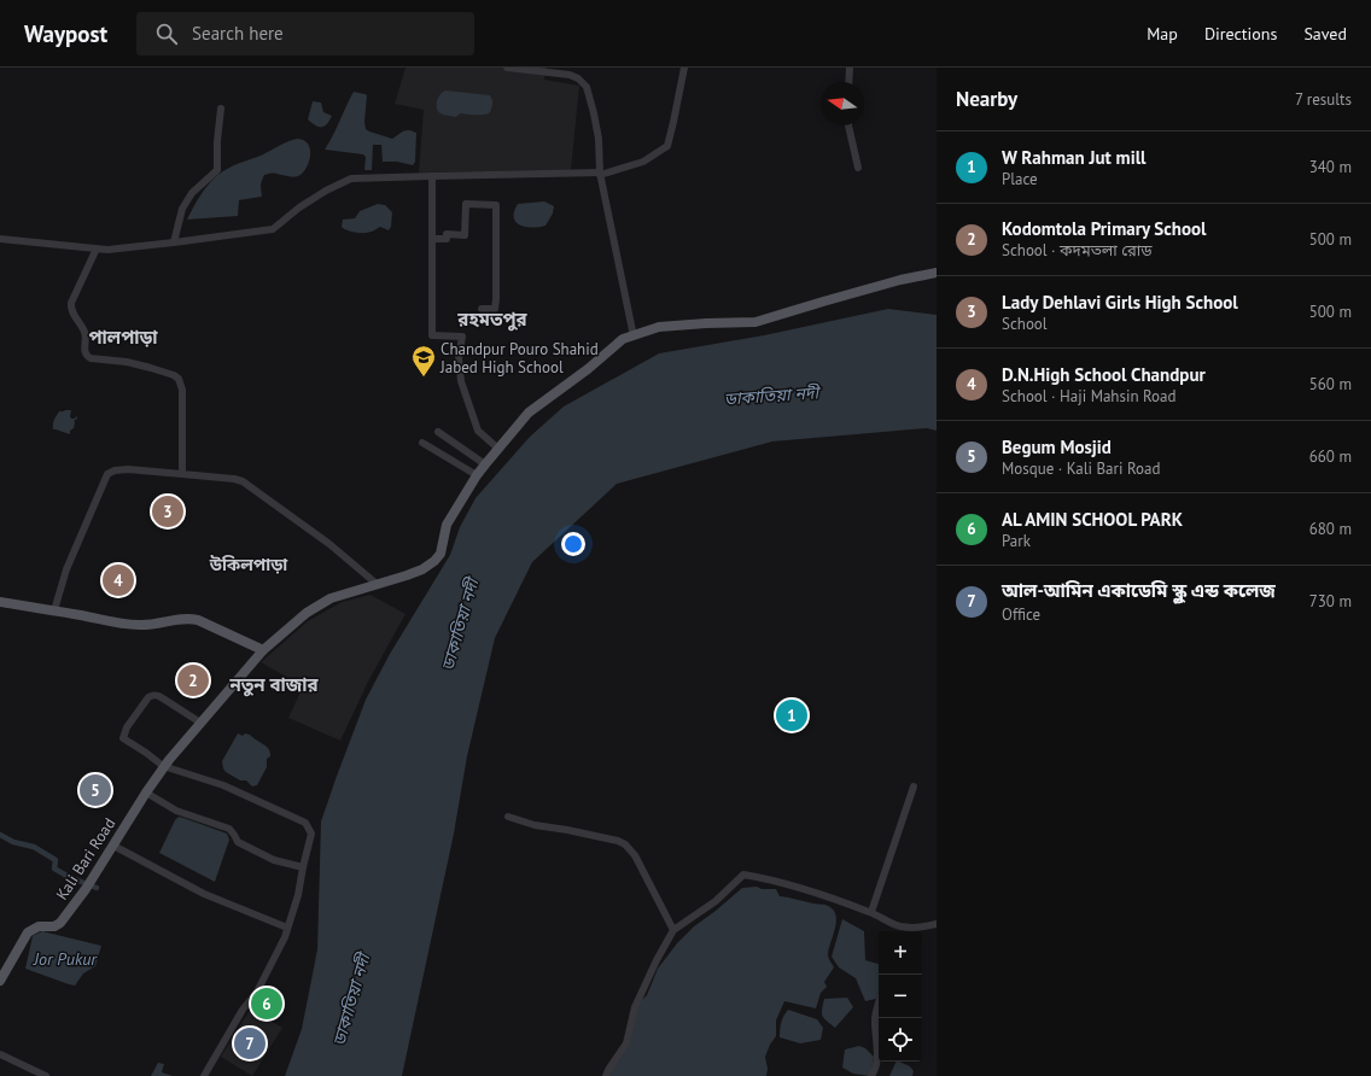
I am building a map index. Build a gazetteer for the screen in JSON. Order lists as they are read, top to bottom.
{
  "streets": {
    "main road": ["Kali Bari Road"]
  },
  "districts": [
    "রহমতপুর",
    "পালপাড়া",
    "উকিলপাড়া",
    "নতুন বাজার"
  ],
  "water": ["ডাকাতিয়া নদী", "Jor Pukur"],
  "places": {
    "school or university": ["Chandpur Pouro Shahid Jabed High School"]
  },
  "north": "left",
  "page": {
    "header": "Waypost",
    "search": "Search here",
    "nav": ["Map", "Directions", "Saved"],
    "heading": ["Nearby", "7 results"],
    "list": [
      {
        "mark": "1",
        "name": "W Rahman Jut mill",
        "note": "Place",
        "value": "340 m"
      },
      {
        "mark": "2",
        "name": "Kodomtola Primary School",
        "note": "School · কদমতলা রোড",
        "value": "500 m"
      },
      {
        "mark": "3",
        "name": "Lady Dehlavi Girls High School",
        "note": "School",
        "value": "500 m"
      },
      {
        "mark": "4",
        "name": "D.N.High School Chandpur",
        "note": "School · Haji Mahsin Road",
        "value": "560 m"
      },
      {
        "mark": "5",
        "name": "Begum Mosjid",
        "note": "Mosque · Kali Bari Road",
        "value": "660 m"
      },
      {
        "mark": "6",
        "name": "AL AMIN SCHOOL PARK",
        "note": "Park",
        "value": "680 m"
      },
      {
        "mark": "7",
        "name": "আল-আমিন একাডেমি স্কুল এন্ড কলেজ",
        "note": "Office",
        "value": "730 m"
      }
    ],
    "pins": [
      "3",
      "4",
      "2",
      "1",
      "5",
      "6",
      "7"
    ],
    "map_buttons": ["+", "−"]
  }
}
